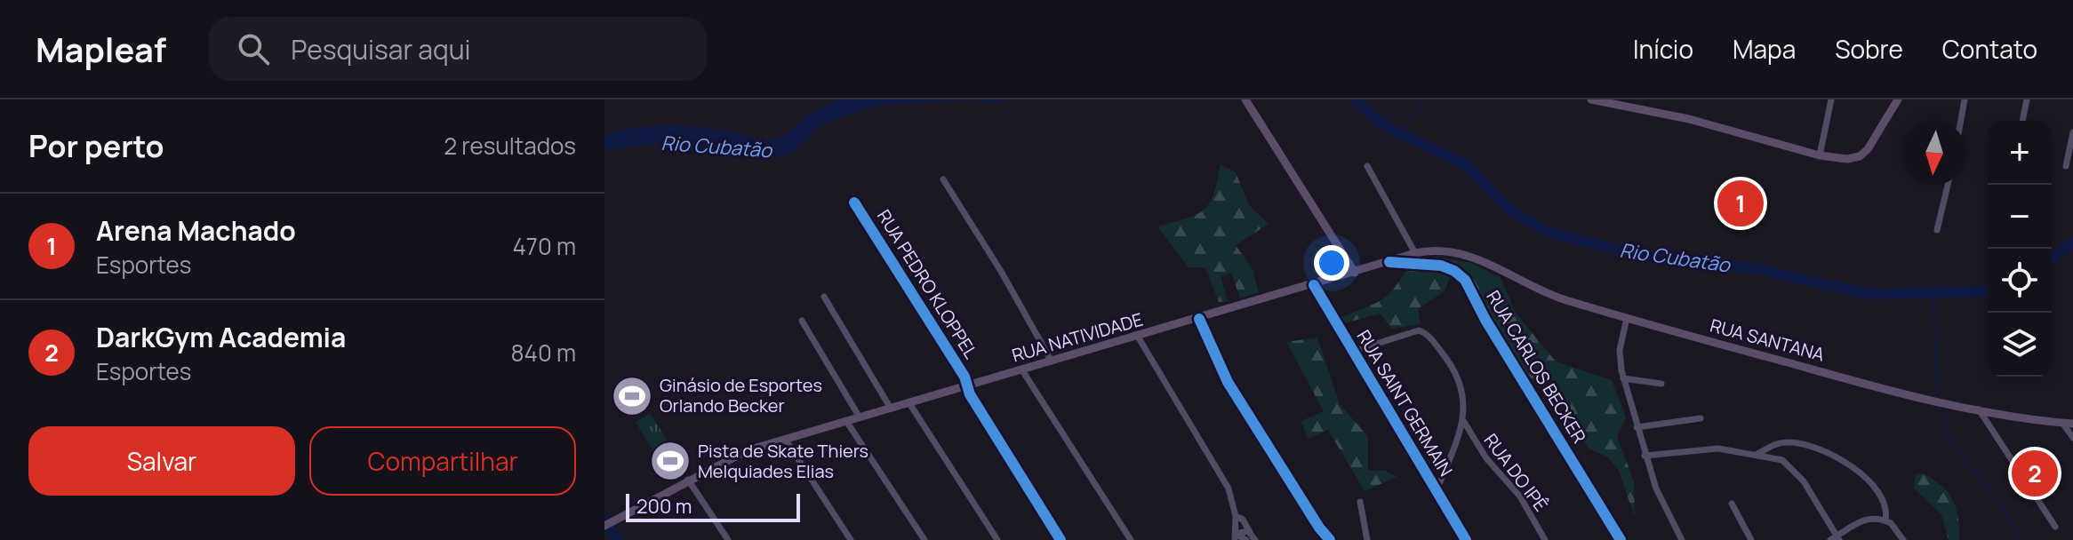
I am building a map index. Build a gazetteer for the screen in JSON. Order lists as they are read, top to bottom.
{
  "streets": {
    "main road": ["RUA NATIVIDADE", "RUA SANTANA"],
    "street": [
      "RUA PEDRO KLOPPEL",
      "RUA CARLOS BECKER",
      "RUA SAINT GERMAIN",
      "RUA DO IPÊ"
    ]
  },
  "crossings": [
    ["RUA PEDRO KLOPPEL", "RUA NATIVIDADE"],
    ["RUA NATIVIDADE", "RUA SANTANA"],
    ["RUA NATIVIDADE", "RUA CARLOS BECKER"],
    ["RUA NATIVIDADE", "RUA SAINT GERMAIN"]
  ],
  "water": ["Rio Cubatão"],
  "places": {
    "sports": ["Ginásio de Esportes Orlando Becker", "Pista de Skate Thiers Melquiades Elias"]
  },
  "scale_bar": "200 m",
  "north": "bottom",
  "page": {
    "header": "Mapleaf",
    "search": "Pesquisar aqui",
    "nav": [
      "Início",
      "Mapa",
      "Sobre",
      "Contato"
    ],
    "heading": ["Por perto", "2 resultados"],
    "map_buttons": ["+", "−"],
    "pins": ["1", "2"],
    "list": [
      {
        "mark": "1",
        "name": "Arena Machado",
        "note": "Esportes",
        "value": "470 m"
      },
      {
        "mark": "2",
        "name": "DarkGym Academia",
        "note": "Esportes",
        "value": "840 m"
      }
    ],
    "buttons": ["Salvar", "Compartilhar"],
    "scale": "200 m"
  }
}
